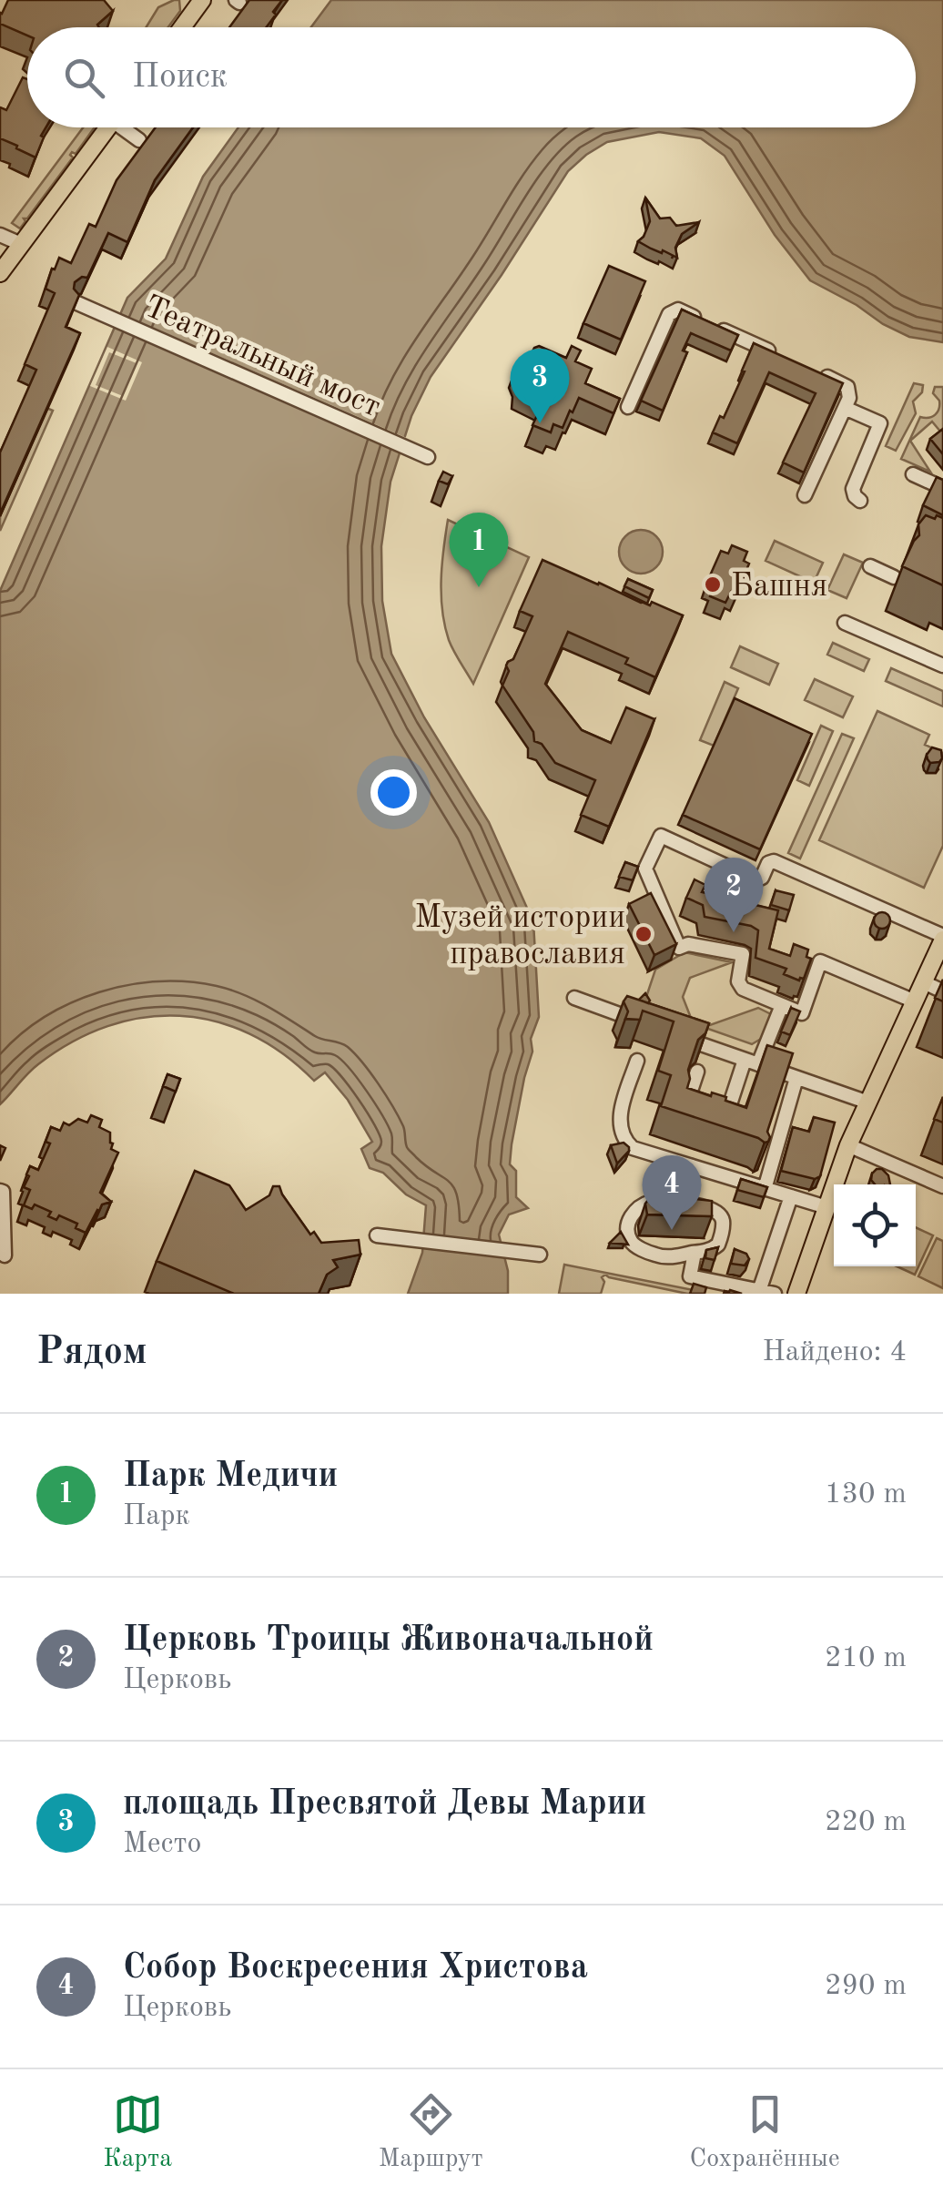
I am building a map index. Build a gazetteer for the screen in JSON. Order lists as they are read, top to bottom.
{
  "streets": {
    "street": ["Театральный мост"]
  },
  "places": ["Башня", "Музей истории православия"],
  "page": {
    "search": "Поиск",
    "pins": [
      "3",
      "1",
      "2",
      "4"
    ],
    "heading": ["Рядом", "Найдено: 4"],
    "list": [
      {
        "mark": "1",
        "name": "Парк Медичи",
        "note": "Парк",
        "value": "130 m"
      },
      {
        "mark": "2",
        "name": "Церковь Троицы Живоначальной",
        "note": "Церковь",
        "value": "210 m"
      },
      {
        "mark": "3",
        "name": "площадь Пресвятой Девы Марии",
        "note": "Место",
        "value": "220 m"
      },
      {
        "mark": "4",
        "name": "Собор Воскресения Христова",
        "note": "Церковь",
        "value": "290 m"
      }
    ],
    "nav": ["Карта", "Маршрут", "Сохранённые"]
  }
}
